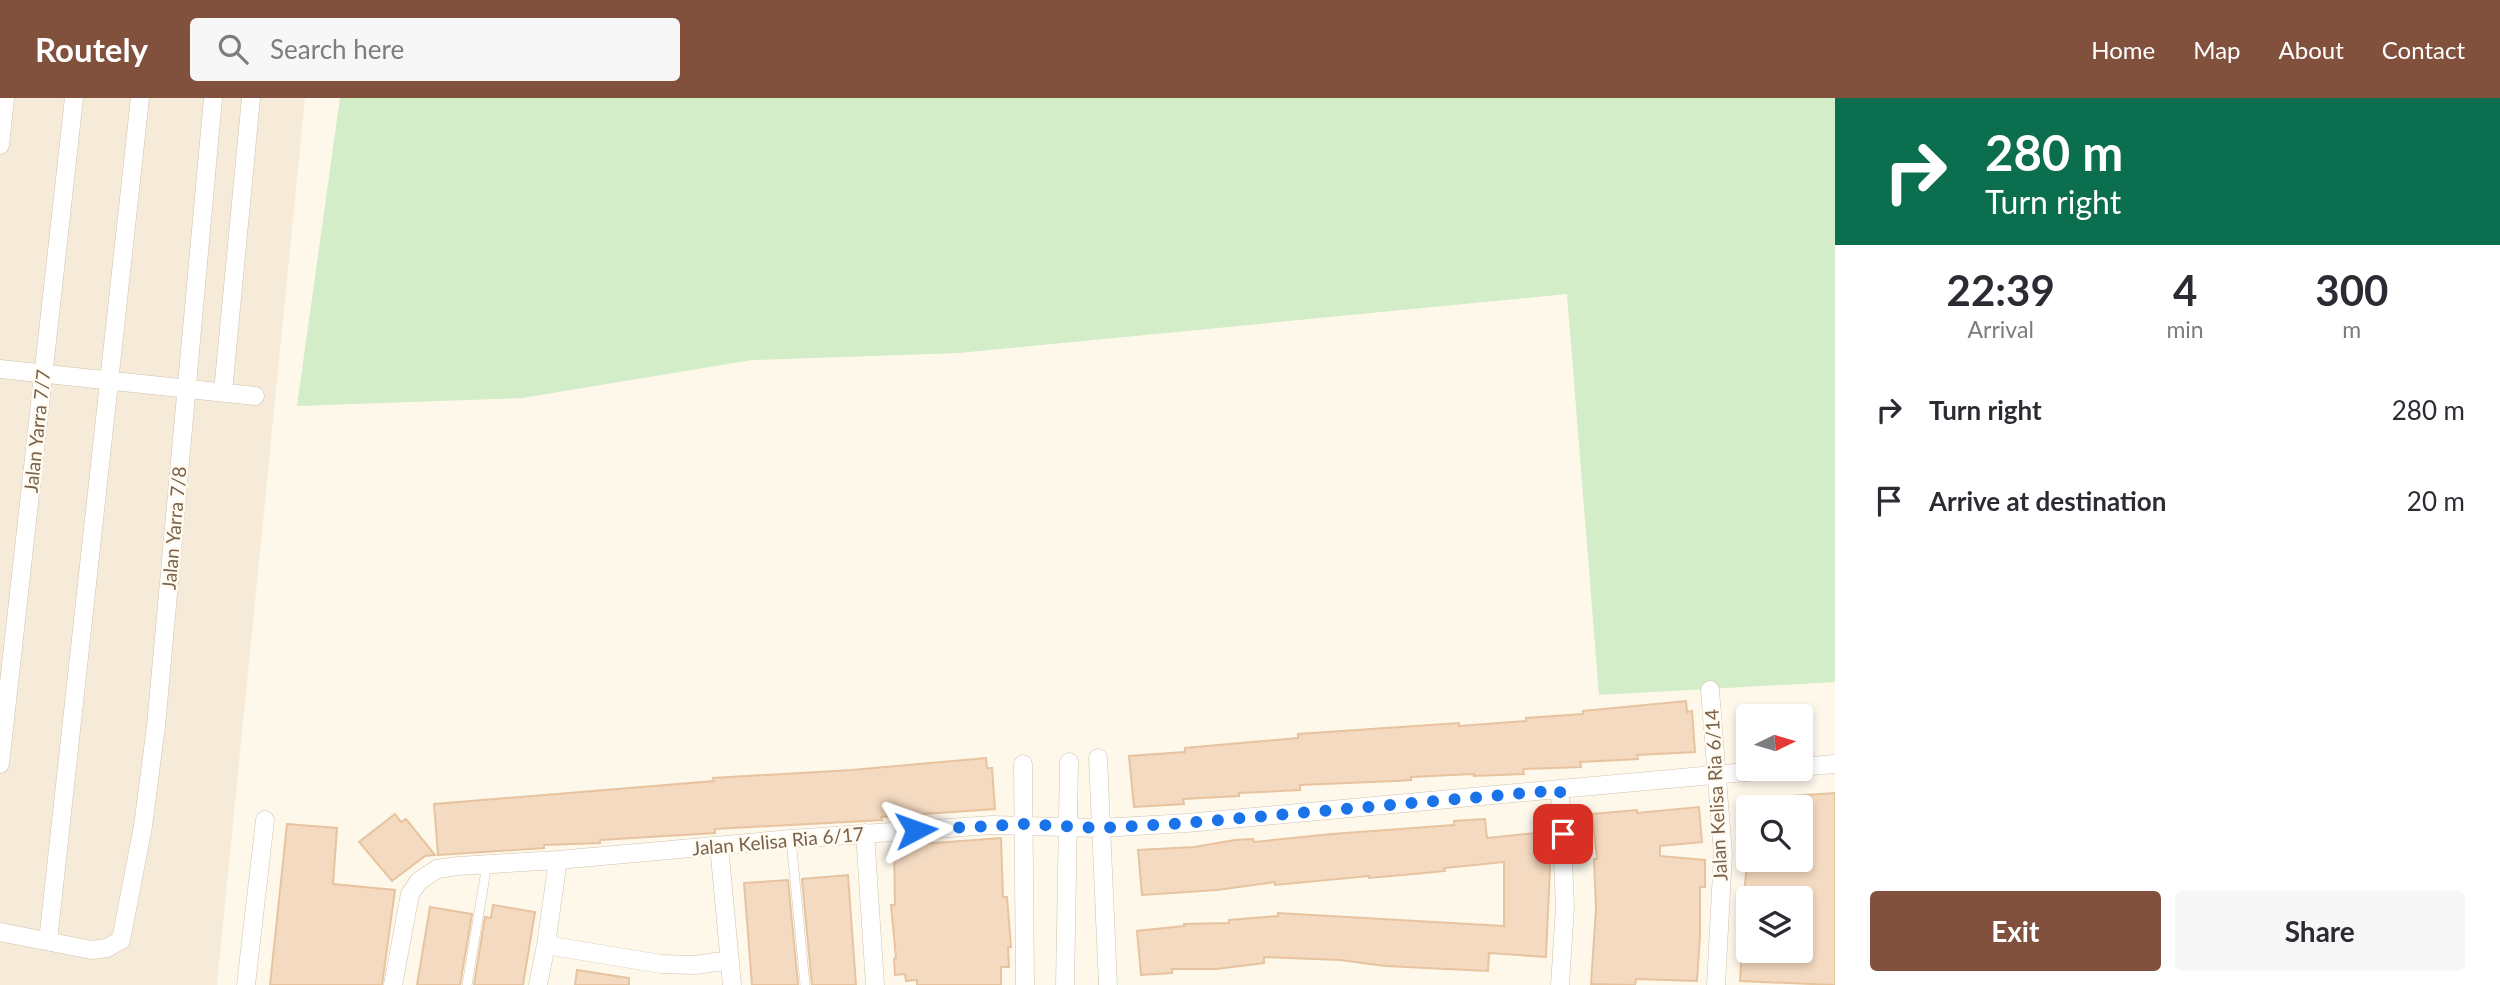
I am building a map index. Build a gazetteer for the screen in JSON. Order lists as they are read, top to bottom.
{
  "streets": {
    "street": [
      "Jalan Yarra 7/7",
      "Jalan Yarra 7/8",
      "Jalan Kelisa Ria 6/14",
      "Jalan Kelisa Ria 6/17"
    ]
  },
  "crossings": [
    ["Jalan Kelisa Ria 6/14", "Jalan Kelisa Ria 6/17"]
  ],
  "north": "right",
  "page": {
    "header": "Routely",
    "search": "Search here",
    "nav": [
      "Home",
      "Map",
      "About",
      "Contact"
    ],
    "turn": ["280 m", "Turn right"],
    "eta": [
      "22:39",
      "Arrival",
      "4",
      "min",
      "300",
      "m"
    ],
    "list": [
      {
        "name": "Turn right",
        "value": "280 m"
      },
      {
        "name": "Arrive at destination",
        "value": "20 m"
      }
    ],
    "buttons": ["Exit", "Share"]
  }
}
